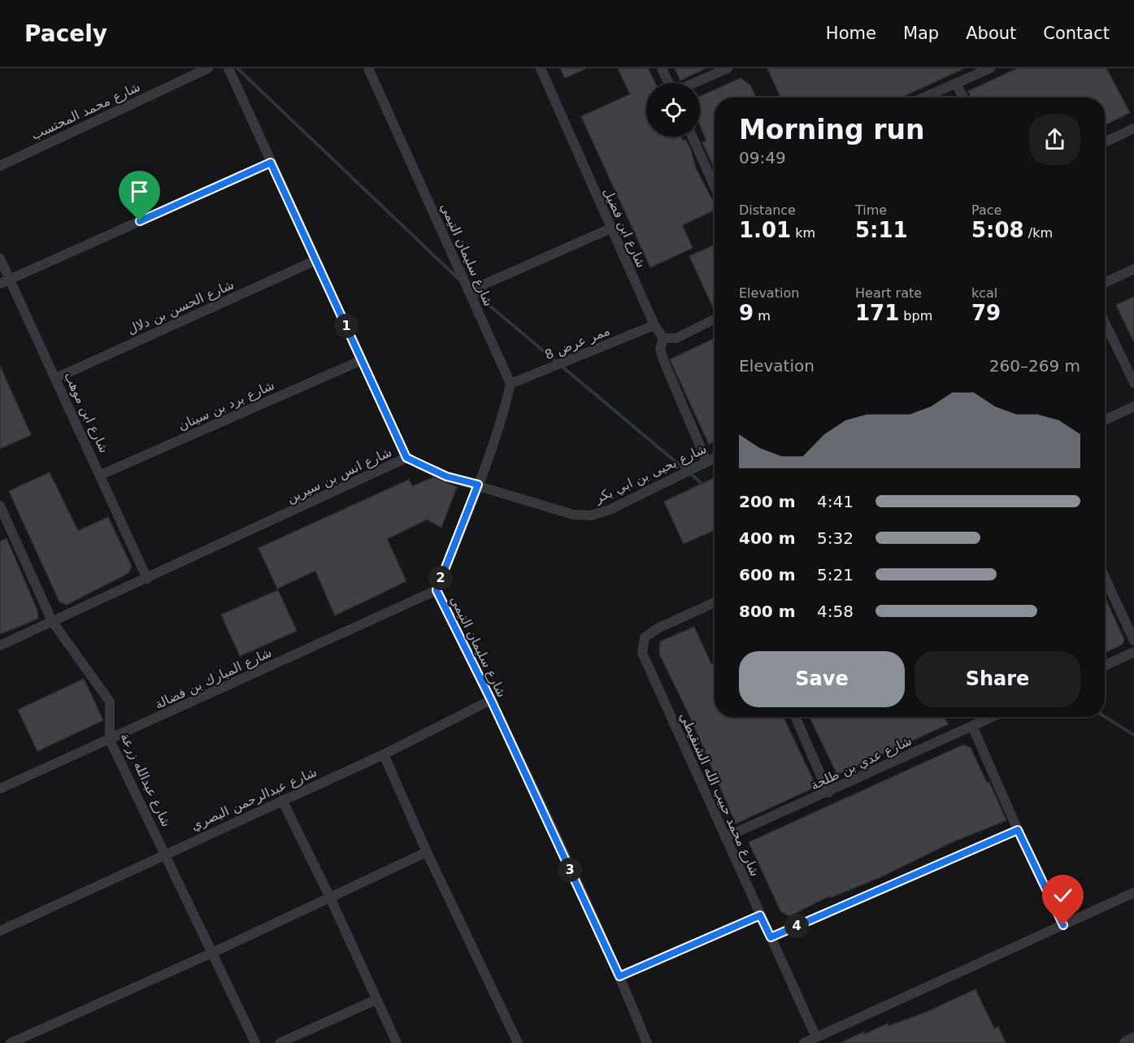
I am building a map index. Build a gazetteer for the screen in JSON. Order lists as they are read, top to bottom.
{
  "streets": {
    "street": [
      "شارع محمد المحتسب",
      "شارع ابن فضيل",
      "شارع سليمان التيمي",
      "شارع الحسن بن دلال",
      "ممر عرض 8",
      "شارع برد بن سينان",
      "شارع ابن موهب",
      "شارع يحيى بن ابي بكر",
      "شارع انس بن سيرين",
      "شارع المبارك بن فضالة",
      "شارع عدي بن طلحة",
      "شارع عبدالله زرعة",
      "شارع محمد حبيب الله الشنقيطي",
      "شارع عبدالرحمن البصري"
    ]
  },
  "crossings": [
    ["شارع ابن فضيل", "ممر عرض 8"],
    ["شارع سليمان التيمي", "ممر عرض 8"],
    ["شارع سليمان التيمي", "شارع يحيى بن ابي بكر"],
    ["شارع سليمان التيمي", "شارع المبارك بن فضالة"],
    ["شارع سليمان التيمي", "شارع عبدالرحمن البصري"],
    ["شارع الحسن بن دلال", "شارع ابن موهب"],
    ["شارع الحسن بن دلال", "شارع انس بن سيرين"],
    ["شارع برد بن سينان", "شارع ابن موهب"],
    ["شارع برد بن سينان", "شارع انس بن سيرين"],
    ["شارع ابن موهب", "شارع انس بن سيرين"],
    ["شارع يحيى بن ابي بكر", "شارع انس بن سيرين"],
    ["شارع انس بن سيرين", "شارع عبدالله زرعة"],
    ["شارع المبارك بن فضالة", "شارع عبدالله زرعة"],
    ["شارع عدي بن طلحة", "شارع محمد حبيب الله الشنقيطي"],
    ["شارع عبدالله زرعة", "شارع عبدالرحمن البصري"]
  ],
  "page": {
    "header": "Pacely",
    "nav": [
      "Home",
      "Map",
      "About",
      "Contact"
    ],
    "heading": ["Morning run", "09:49"],
    "stats": [
      ["Distance", "1.01 km"],
      ["Time", "5:11"],
      ["Pace", "5:08 /km"],
      ["Elevation", "9 m"],
      ["Heart rate", "171 bpm"],
      ["kcal", "79"]
    ],
    "pins": [
      "1",
      "2",
      "3",
      "4"
    ],
    "chart": ["Elevation", "260–269 m"],
    "list": [
      {
        "name": "200 m",
        "note": "4:41"
      },
      {
        "name": "400 m",
        "note": "5:32"
      },
      {
        "name": "600 m",
        "note": "5:21"
      },
      {
        "name": "800 m",
        "note": "4:58"
      }
    ],
    "buttons": ["Save", "Share"]
  }
}
